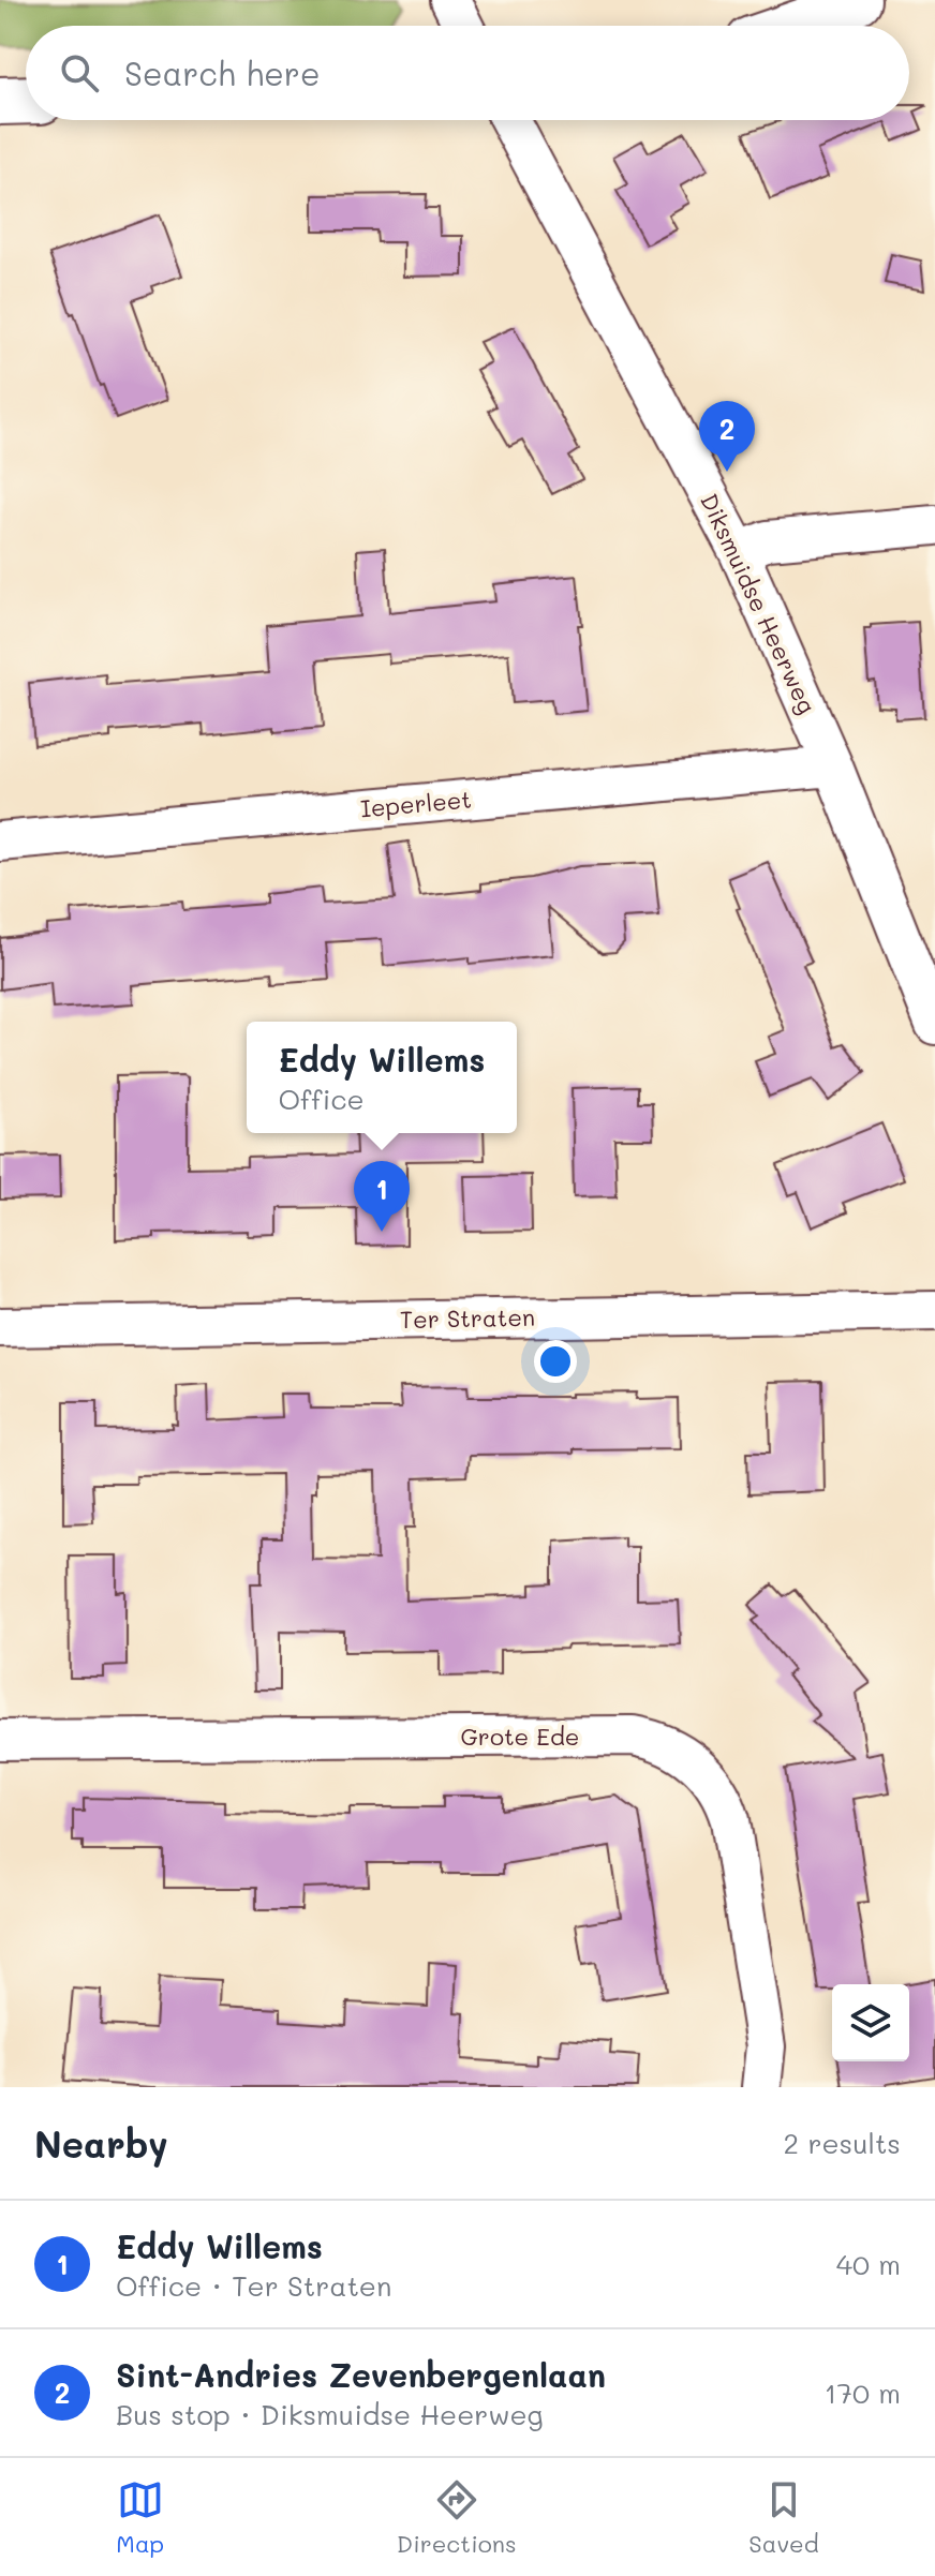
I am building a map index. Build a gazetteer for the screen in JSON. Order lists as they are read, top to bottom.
{
  "streets": {
    "street": [
      "Diksmuidse Heerweg",
      "Ieperleet",
      "Ter Straten",
      "Grote Ede"
    ]
  },
  "crossings": [
    ["Diksmuidse Heerweg", "Ieperleet"]
  ],
  "page": {
    "search": "Search here",
    "pins": ["2", "1"],
    "popup": ["Eddy Willems", "Office"],
    "heading": ["Nearby", "2 results"],
    "list": [
      {
        "mark": "1",
        "name": "Eddy Willems",
        "note": "Office · Ter Straten",
        "value": "40 m"
      },
      {
        "mark": "2",
        "name": "Sint-Andries Zevenbergenlaan",
        "note": "Bus stop · Diksmuidse Heerweg",
        "value": "170 m"
      }
    ],
    "nav": ["Map", "Directions", "Saved"]
  }
}
